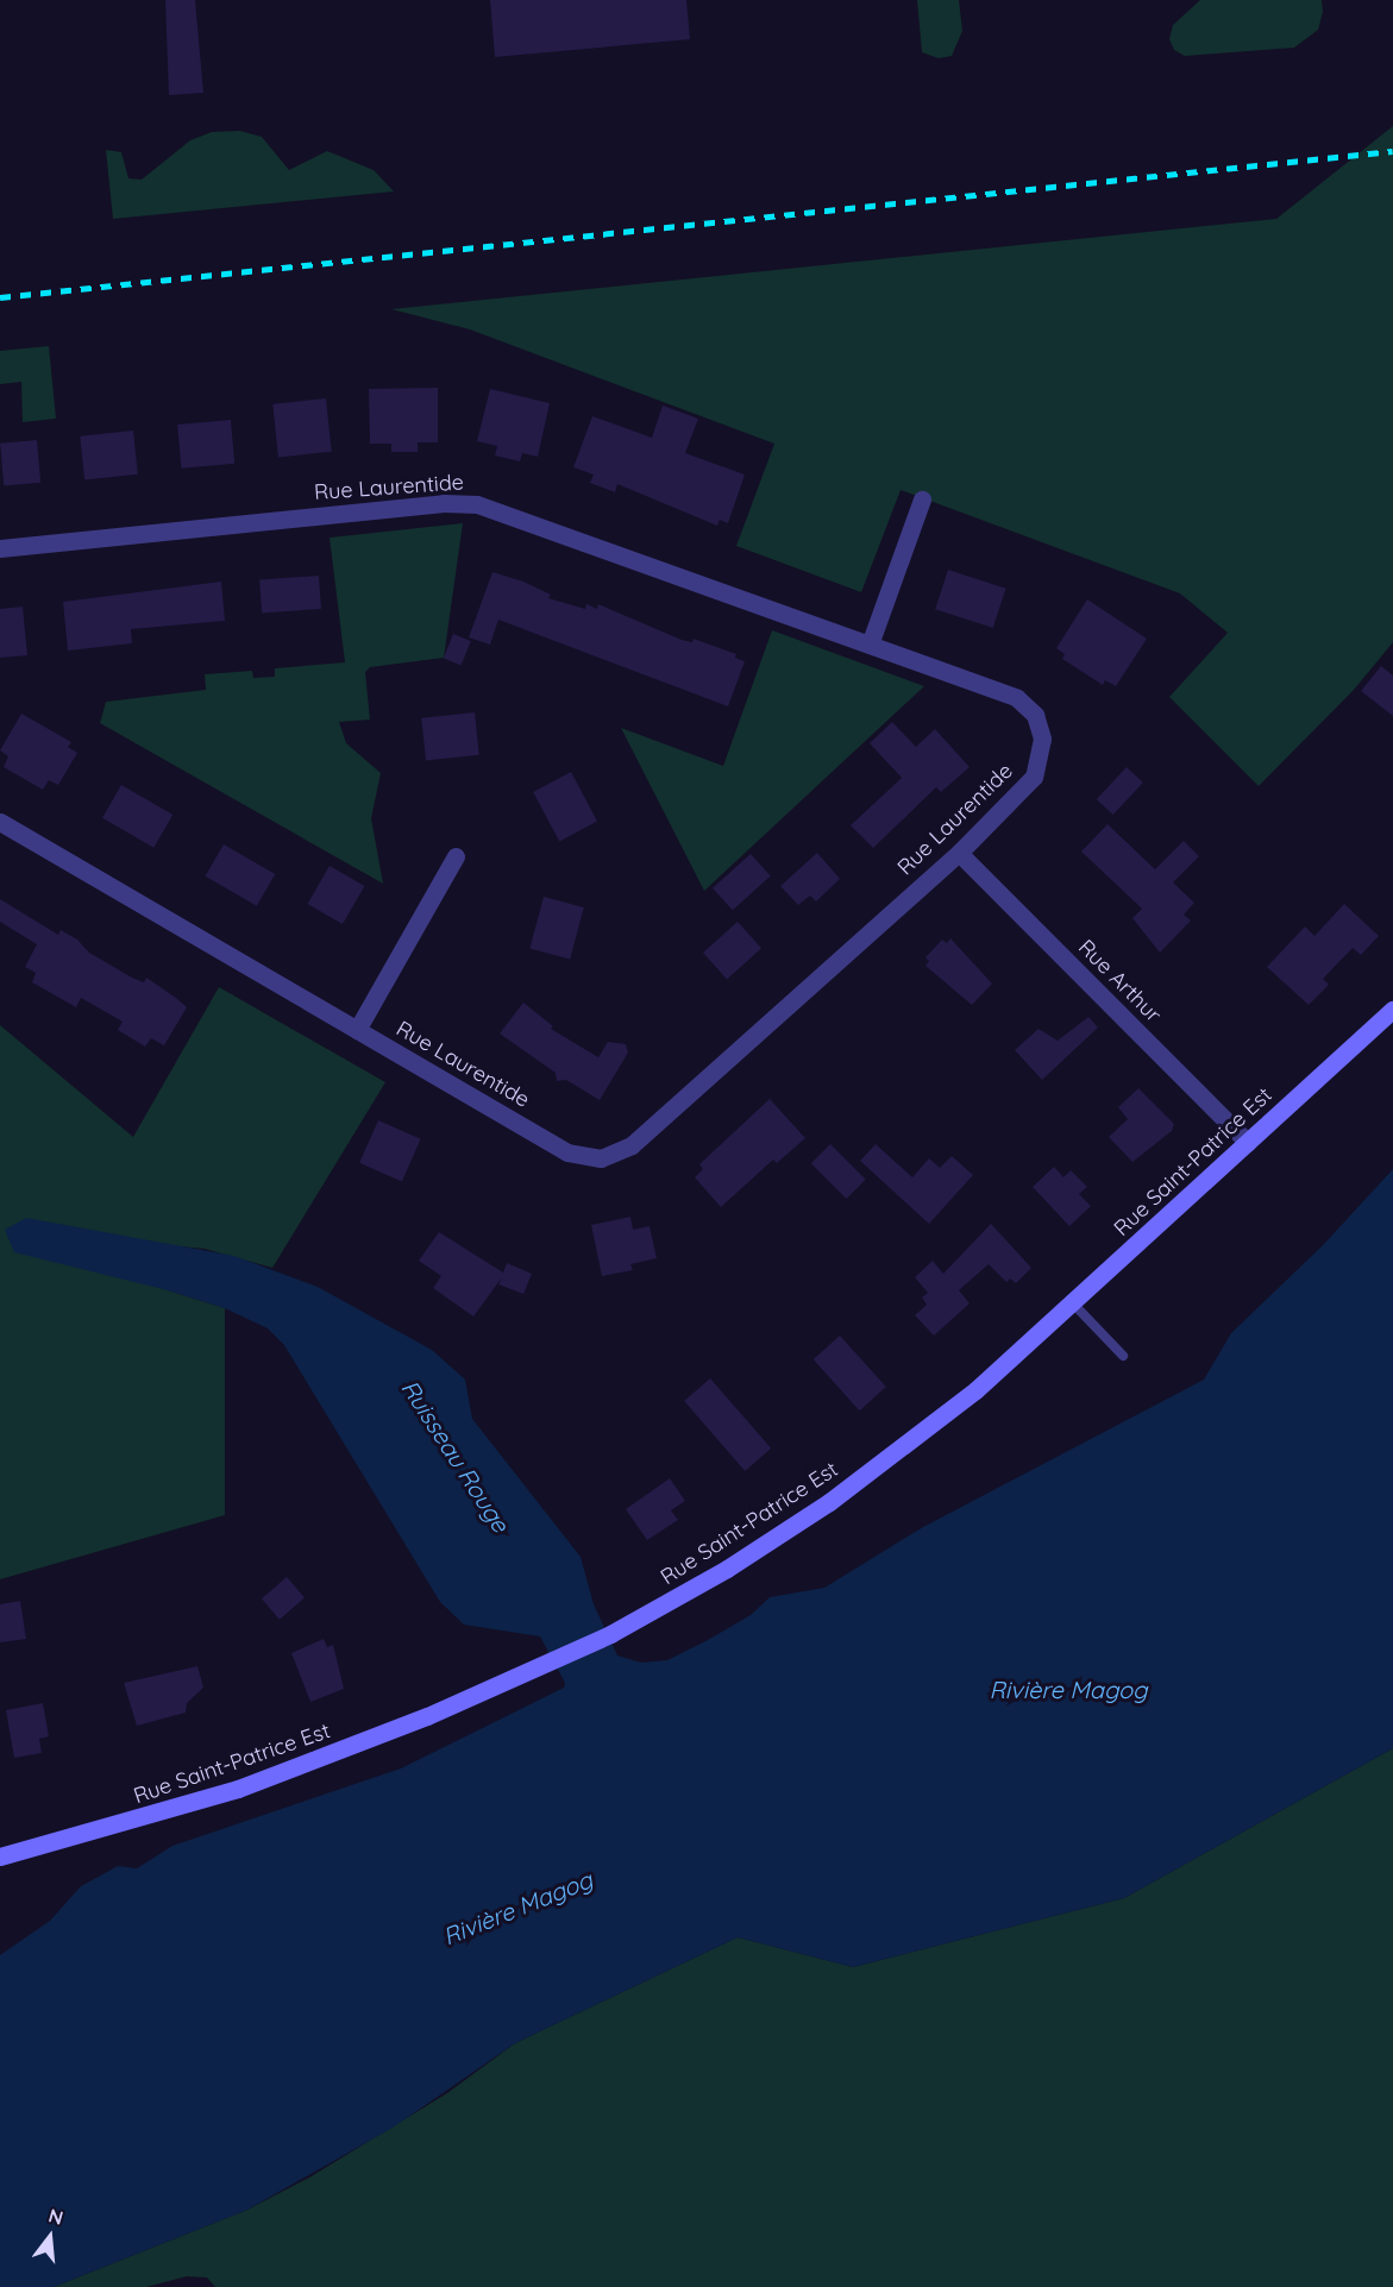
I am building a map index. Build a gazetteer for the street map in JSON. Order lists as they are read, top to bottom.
{
  "streets": {
    "street": ["Rue Laurentide", "Rue Arthur", "Rue Saint-Patrice Est"]
  },
  "crossings": [
    ["Rue Laurentide", "Rue Arthur"],
    ["Rue Arthur", "Rue Saint-Patrice Est"]
  ],
  "water": ["Ruisseau Rouge", "Rivière Magog"],
  "north": "top"
}
